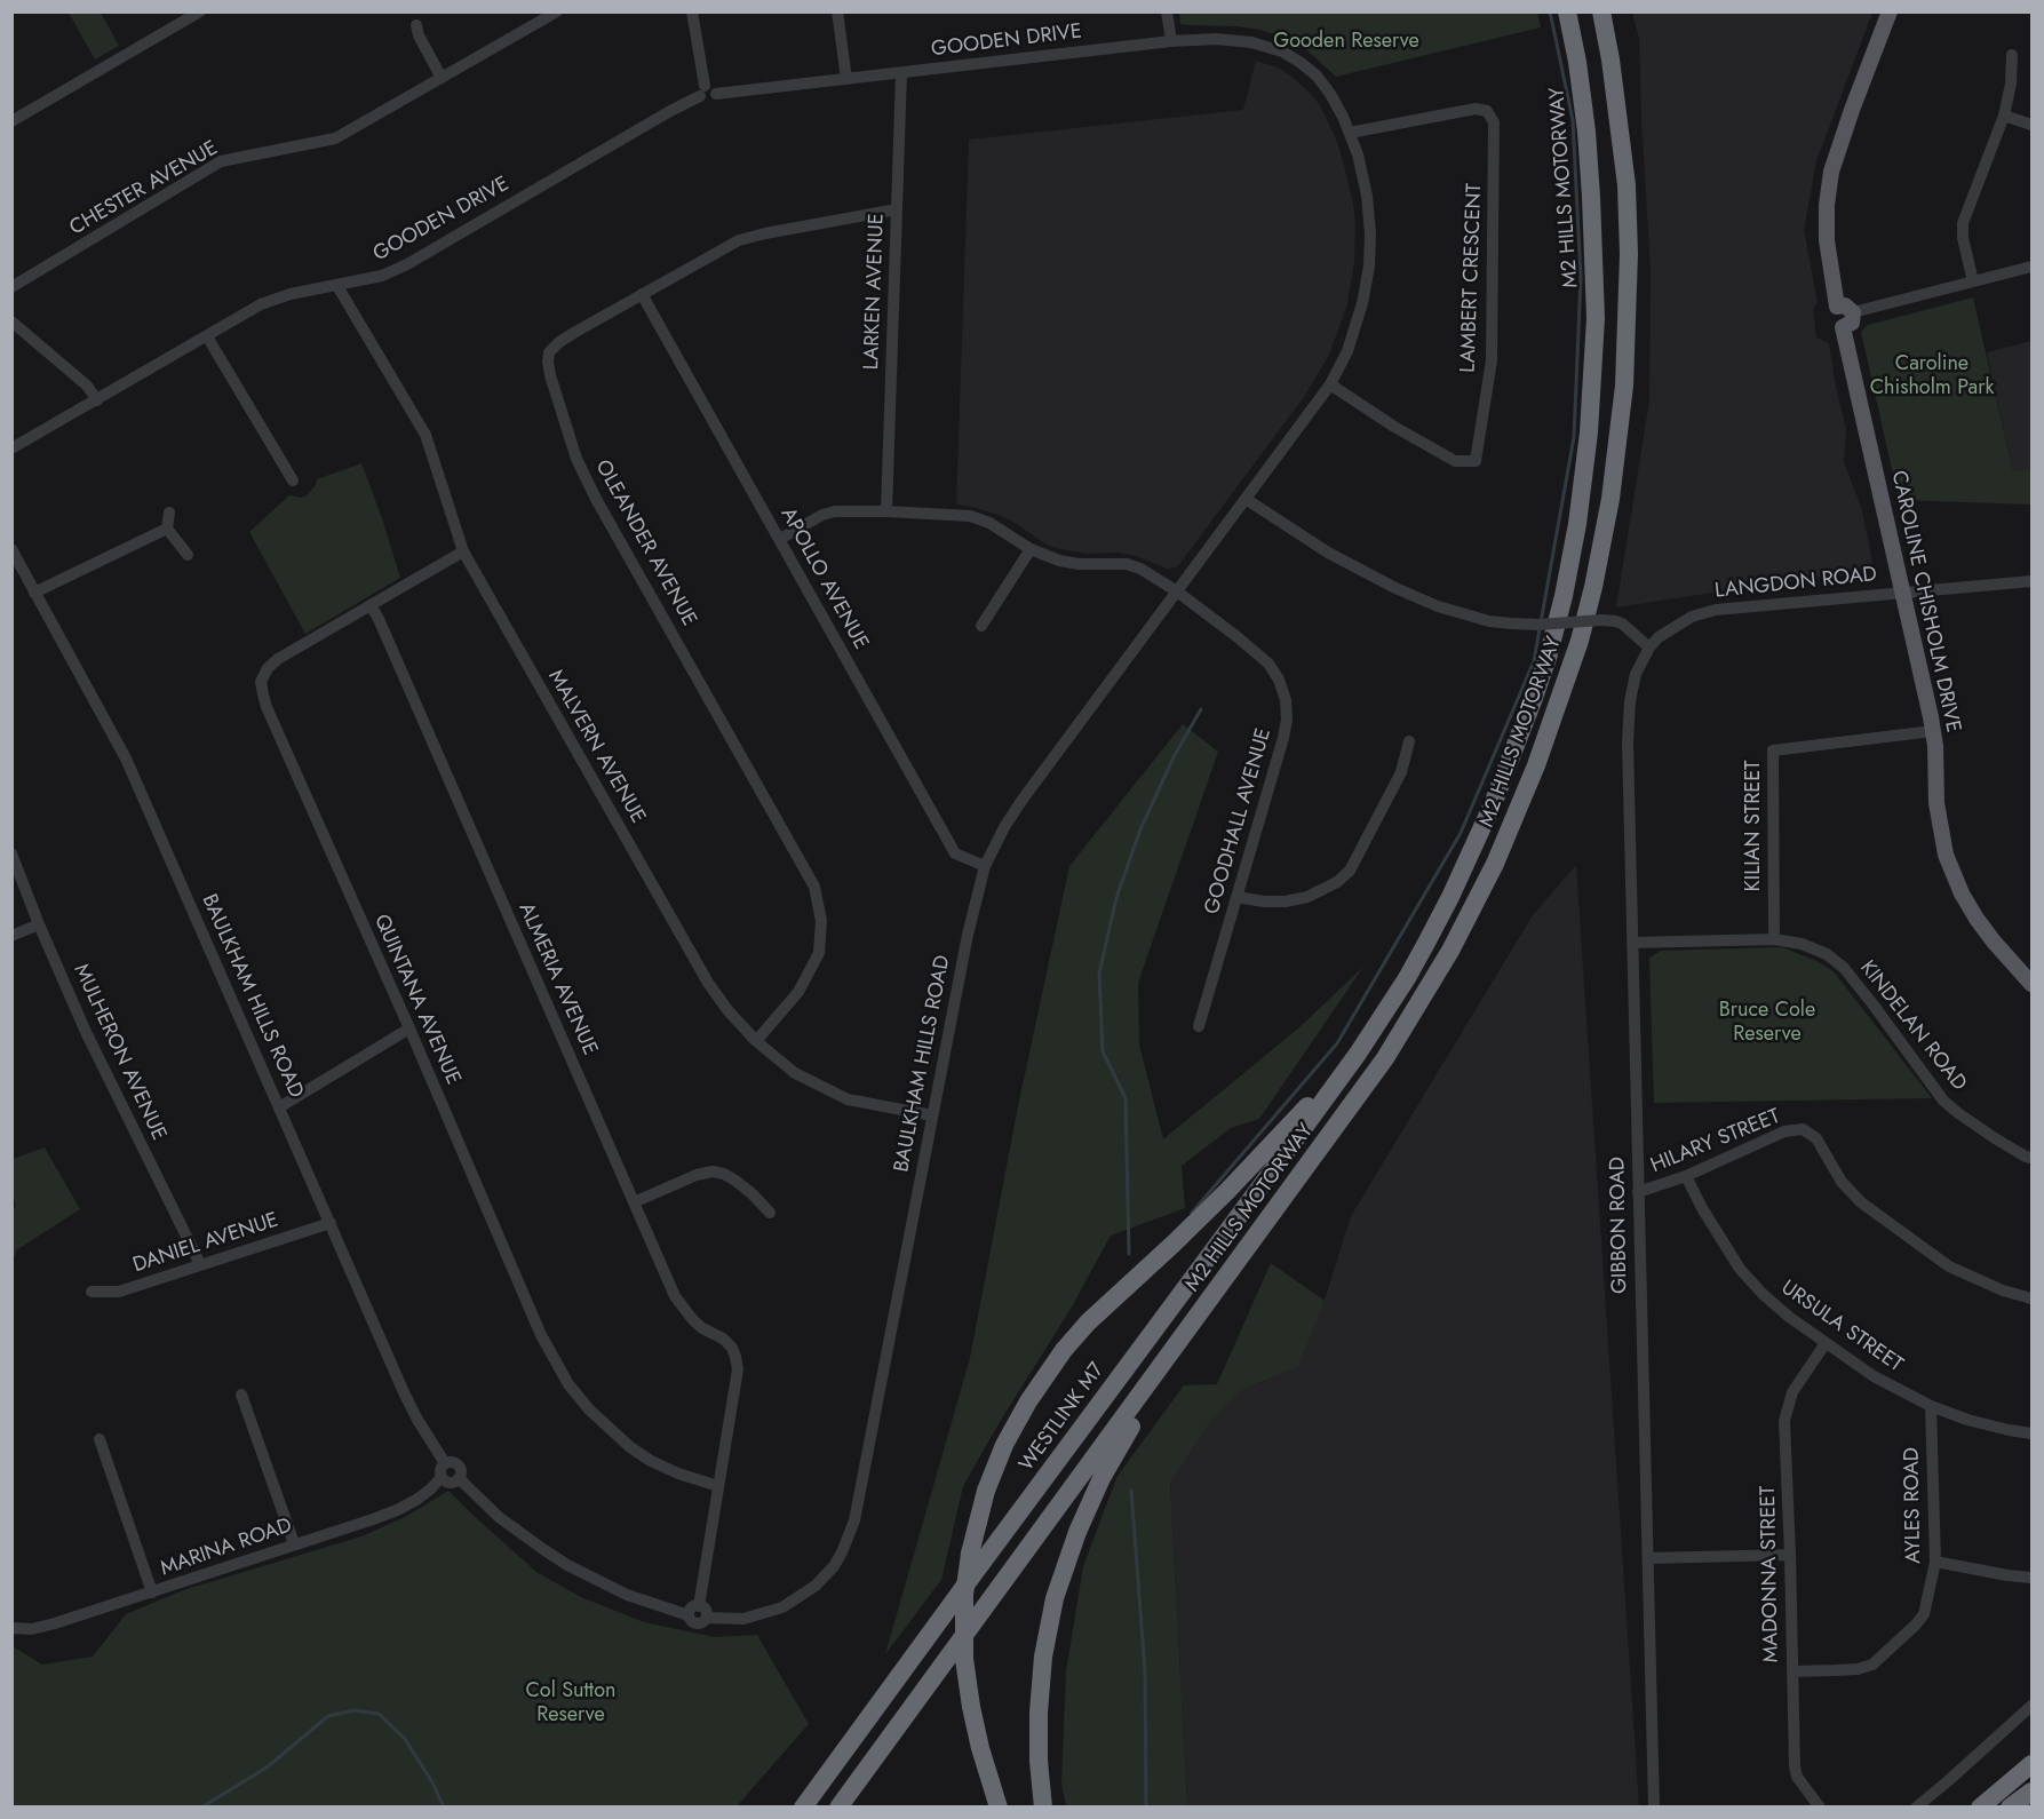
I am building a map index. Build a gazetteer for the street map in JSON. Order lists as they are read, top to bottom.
{
  "streets": {
    "highway": ["M2 HILLS MOTORWAY", "WESTLINK M7"],
    "main road": ["CAROLINE CHISHOLM DRIVE"],
    "street": [
      "GOODEN DRIVE",
      "CHESTER AVENUE",
      "LAMBERT CRESCENT",
      "LARKEN AVENUE",
      "OLEANDER AVENUE",
      "APOLLO AVENUE",
      "LANGDON ROAD",
      "MALVERN AVENUE",
      "GOODHALL AVENUE",
      "KILIAN STREET",
      "ALMERIA AVENUE",
      "BAULKHAM HILLS ROAD",
      "QUINTANA AVENUE",
      "KINDELAN ROAD",
      "MULHERON AVENUE",
      "HILARY STREET",
      "GIBBON ROAD",
      "DANIEL AVENUE",
      "URSULA STREET",
      "AYLES ROAD",
      "MARINA ROAD",
      "MADONNA STREET"
    ]
  },
  "crossings": [
    ["GOODEN DRIVE", "LAMBERT CRESCENT"],
    ["GOODEN DRIVE", "LARKEN AVENUE"],
    ["GOODEN DRIVE", "MALVERN AVENUE"],
    ["GOODEN DRIVE", "BAULKHAM HILLS ROAD"],
    ["M2 HILLS MOTORWAY", "WESTLINK M7"],
    ["LARKEN AVENUE", "OLEANDER AVENUE"],
    ["LARKEN AVENUE", "GOODHALL AVENUE"],
    ["OLEANDER AVENUE", "APOLLO AVENUE"],
    ["OLEANDER AVENUE", "MALVERN AVENUE"],
    ["APOLLO AVENUE", "GOODHALL AVENUE"],
    ["APOLLO AVENUE", "BAULKHAM HILLS ROAD"],
    ["LANGDON ROAD", "CAROLINE CHISHOLM DRIVE"],
    ["LANGDON ROAD", "GIBBON ROAD"],
    ["CAROLINE CHISHOLM DRIVE", "KILIAN STREET"],
    ["MALVERN AVENUE", "BAULKHAM HILLS ROAD"],
    ["MALVERN AVENUE", "QUINTANA AVENUE"],
    ["GOODHALL AVENUE", "BAULKHAM HILLS ROAD"],
    ["KILIAN STREET", "KINDELAN ROAD"],
    ["ALMERIA AVENUE", "QUINTANA AVENUE"],
    ["BAULKHAM HILLS ROAD", "DANIEL AVENUE"],
    ["BAULKHAM HILLS ROAD", "MARINA ROAD"],
    ["KINDELAN ROAD", "GIBBON ROAD"],
    ["MULHERON AVENUE", "DANIEL AVENUE"],
    ["HILARY STREET", "GIBBON ROAD"],
    ["HILARY STREET", "URSULA STREET"],
    ["URSULA STREET", "AYLES ROAD"],
    ["URSULA STREET", "MADONNA STREET"],
    ["AYLES ROAD", "MADONNA STREET"]
  ],
  "parks": [
    "Gooden Reserve",
    "Caroline Chisholm Park",
    "Bruce Cole Reserve",
    "Col Sutton Reserve"
  ]
}
